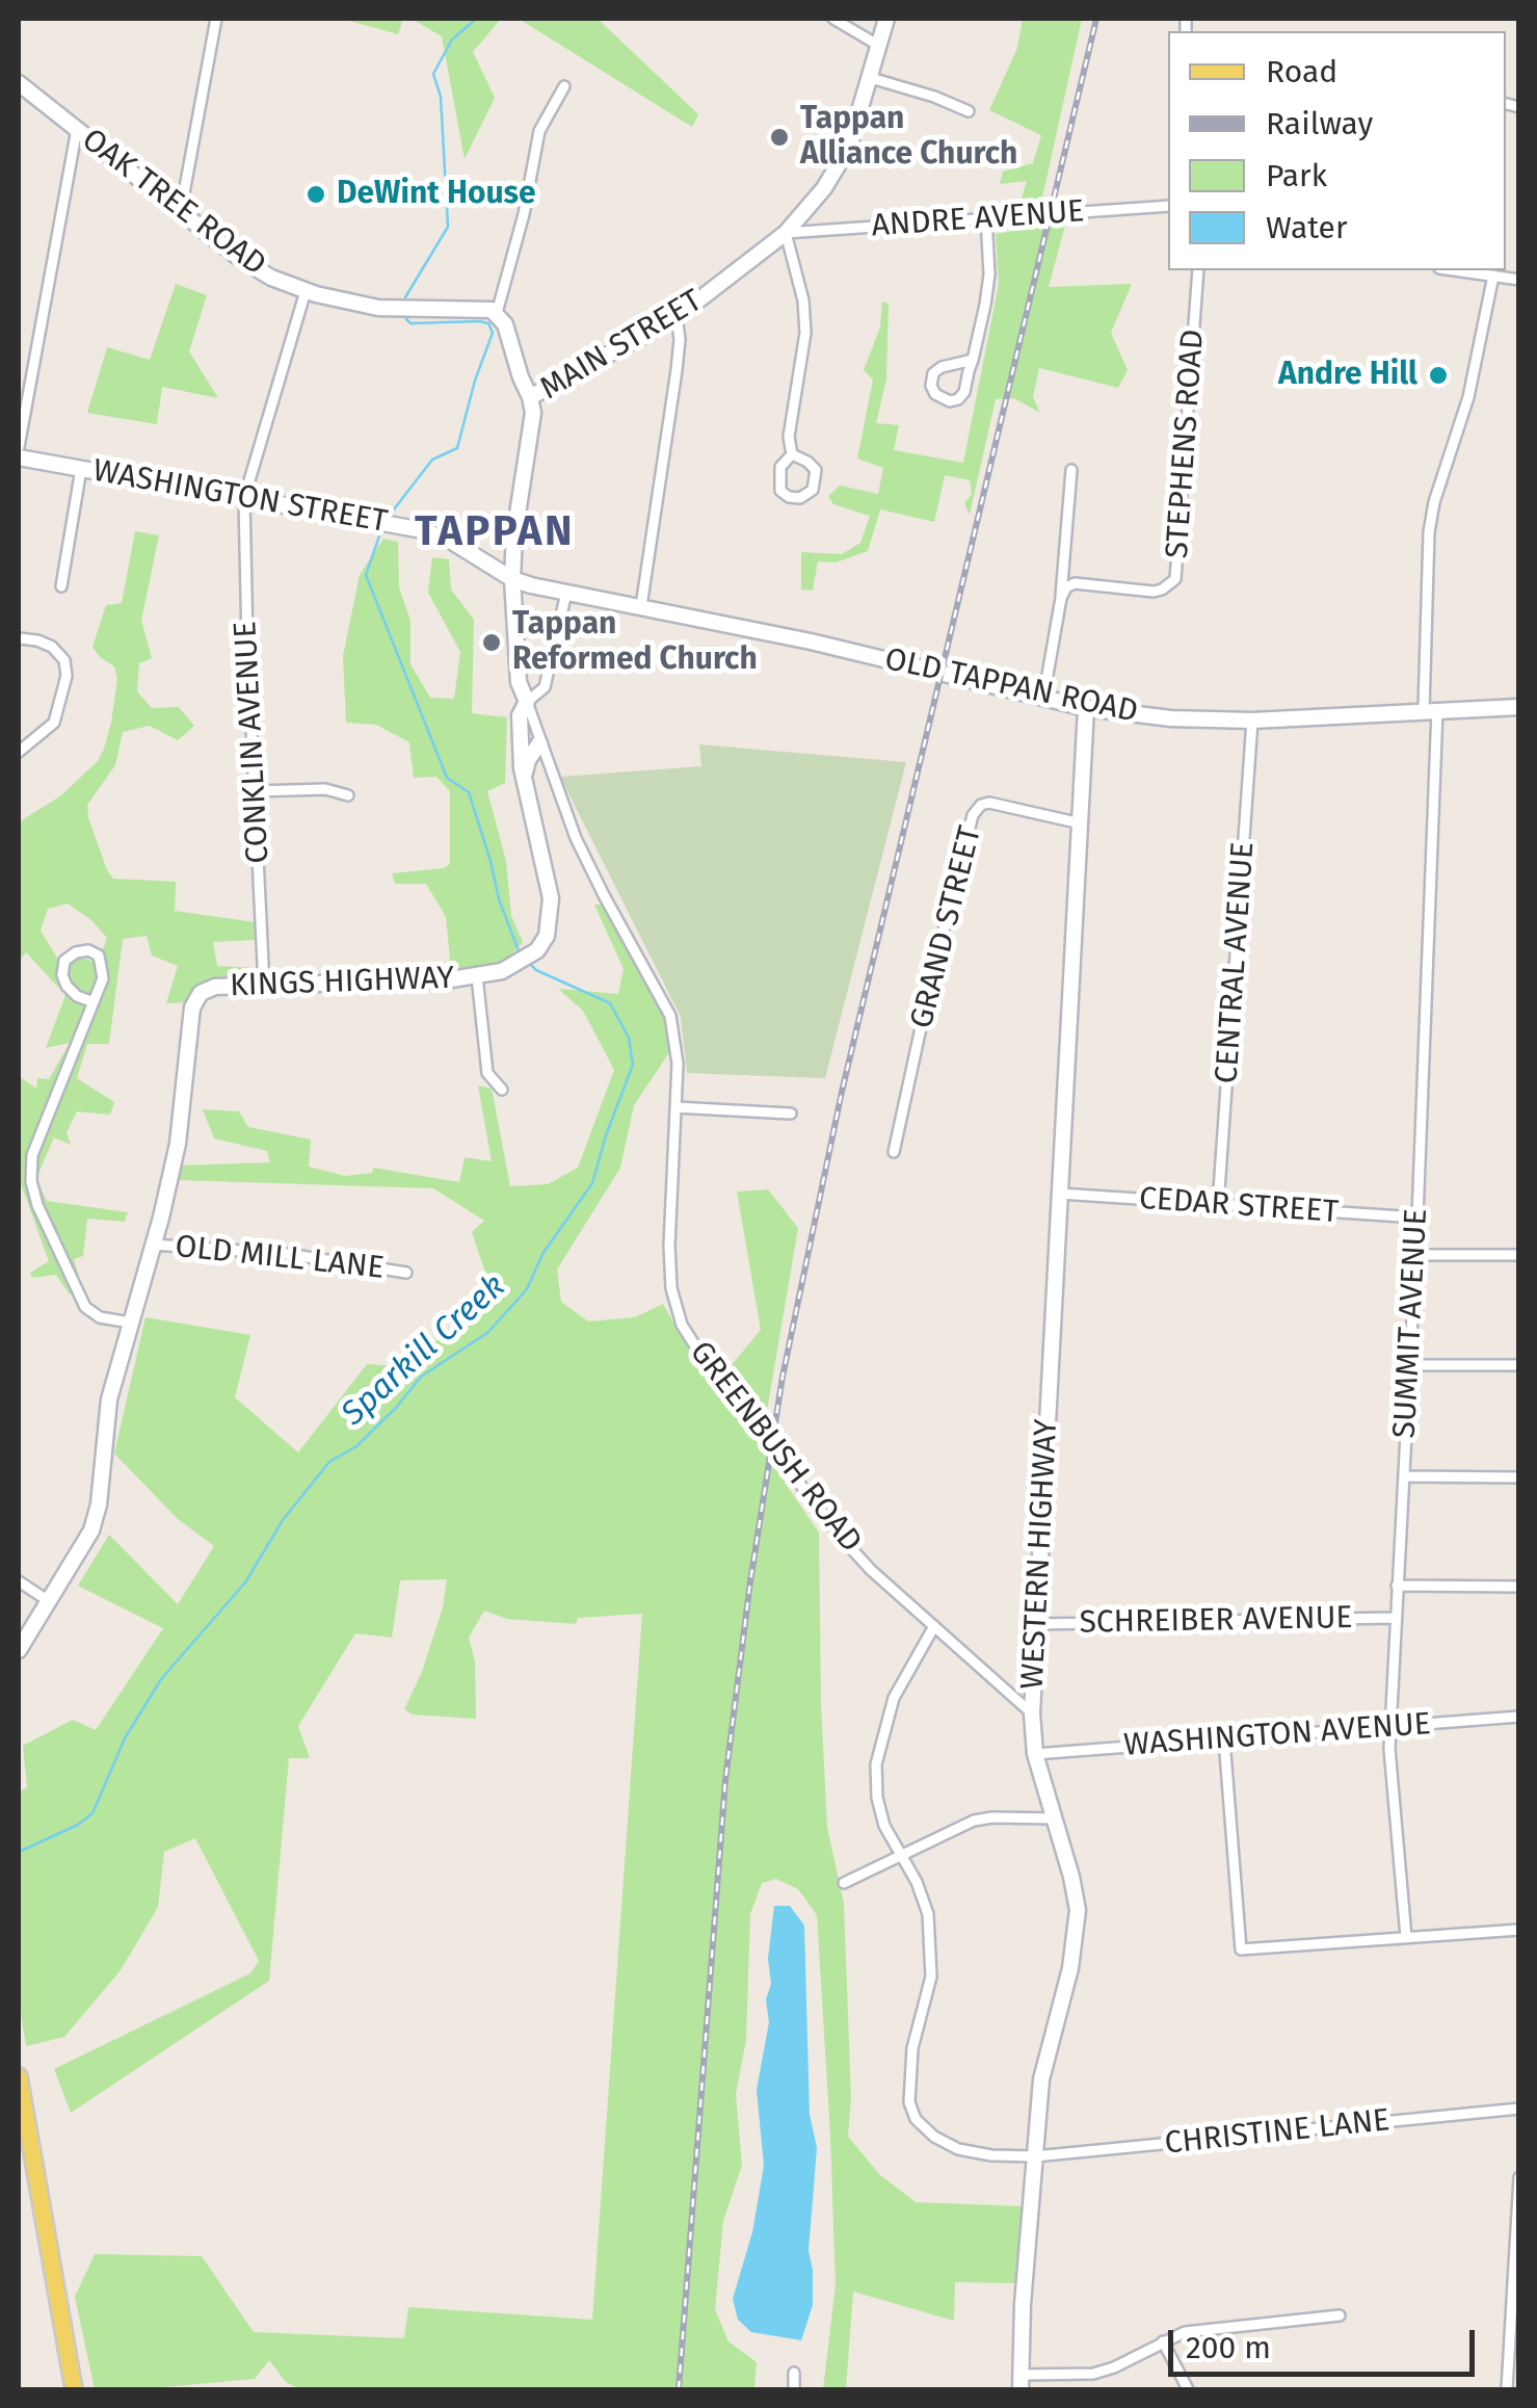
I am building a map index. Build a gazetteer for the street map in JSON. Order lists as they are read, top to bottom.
{
  "streets": {
    "street": [
      "OAK TREE ROAD",
      "ANDRE AVENUE",
      "MAIN STREET",
      "STEPHENS ROAD",
      "WASHINGTON STREET",
      "OLD TAPPAN ROAD",
      "CONKLIN AVENUE",
      "GRAND STREET",
      "CENTRAL AVENUE",
      "KINGS HIGHWAY",
      "CEDAR STREET",
      "OLD MILL LANE",
      "SUMMIT AVENUE",
      "GREENBUSH ROAD",
      "WESTERN HIGHWAY",
      "SCHREIBER AVENUE",
      "WASHINGTON AVENUE",
      "CHRISTINE LANE"
    ]
  },
  "crossings": [
    ["OAK TREE ROAD", "CONKLIN AVENUE"],
    ["ANDRE AVENUE", "MAIN STREET"],
    ["MAIN STREET", "WASHINGTON STREET"],
    ["MAIN STREET", "OLD TAPPAN ROAD"],
    ["MAIN STREET", "KINGS HIGHWAY"],
    ["WASHINGTON STREET", "OLD TAPPAN ROAD"],
    ["WASHINGTON STREET", "CONKLIN AVENUE"],
    ["WASHINGTON STREET", "KINGS HIGHWAY"],
    ["OLD TAPPAN ROAD", "CENTRAL AVENUE"],
    ["OLD TAPPAN ROAD", "KINGS HIGHWAY"],
    ["OLD TAPPAN ROAD", "SUMMIT AVENUE"],
    ["OLD TAPPAN ROAD", "WESTERN HIGHWAY"],
    ["CONKLIN AVENUE", "KINGS HIGHWAY"],
    ["GRAND STREET", "WESTERN HIGHWAY"],
    ["CENTRAL AVENUE", "CEDAR STREET"],
    ["KINGS HIGHWAY", "OLD MILL LANE"],
    ["KINGS HIGHWAY", "GREENBUSH ROAD"],
    ["CEDAR STREET", "SUMMIT AVENUE"],
    ["CEDAR STREET", "WESTERN HIGHWAY"],
    ["SUMMIT AVENUE", "SCHREIBER AVENUE"],
    ["SUMMIT AVENUE", "WASHINGTON AVENUE"],
    ["GREENBUSH ROAD", "WESTERN HIGHWAY"],
    ["GREENBUSH ROAD", "CHRISTINE LANE"],
    ["WESTERN HIGHWAY", "SCHREIBER AVENUE"],
    ["WESTERN HIGHWAY", "WASHINGTON AVENUE"],
    ["WESTERN HIGHWAY", "CHRISTINE LANE"]
  ],
  "districts": ["TAPPAN"],
  "water": ["Sparkill Creek"],
  "places": [
    "Tappan Alliance Church",
    "DeWint House",
    "Andre Hill",
    "Tappan Reformed Church"
  ],
  "legend": [
    "Road",
    "Railway",
    "Park",
    "Water"
  ],
  "scale_bar": "200 m"
}
